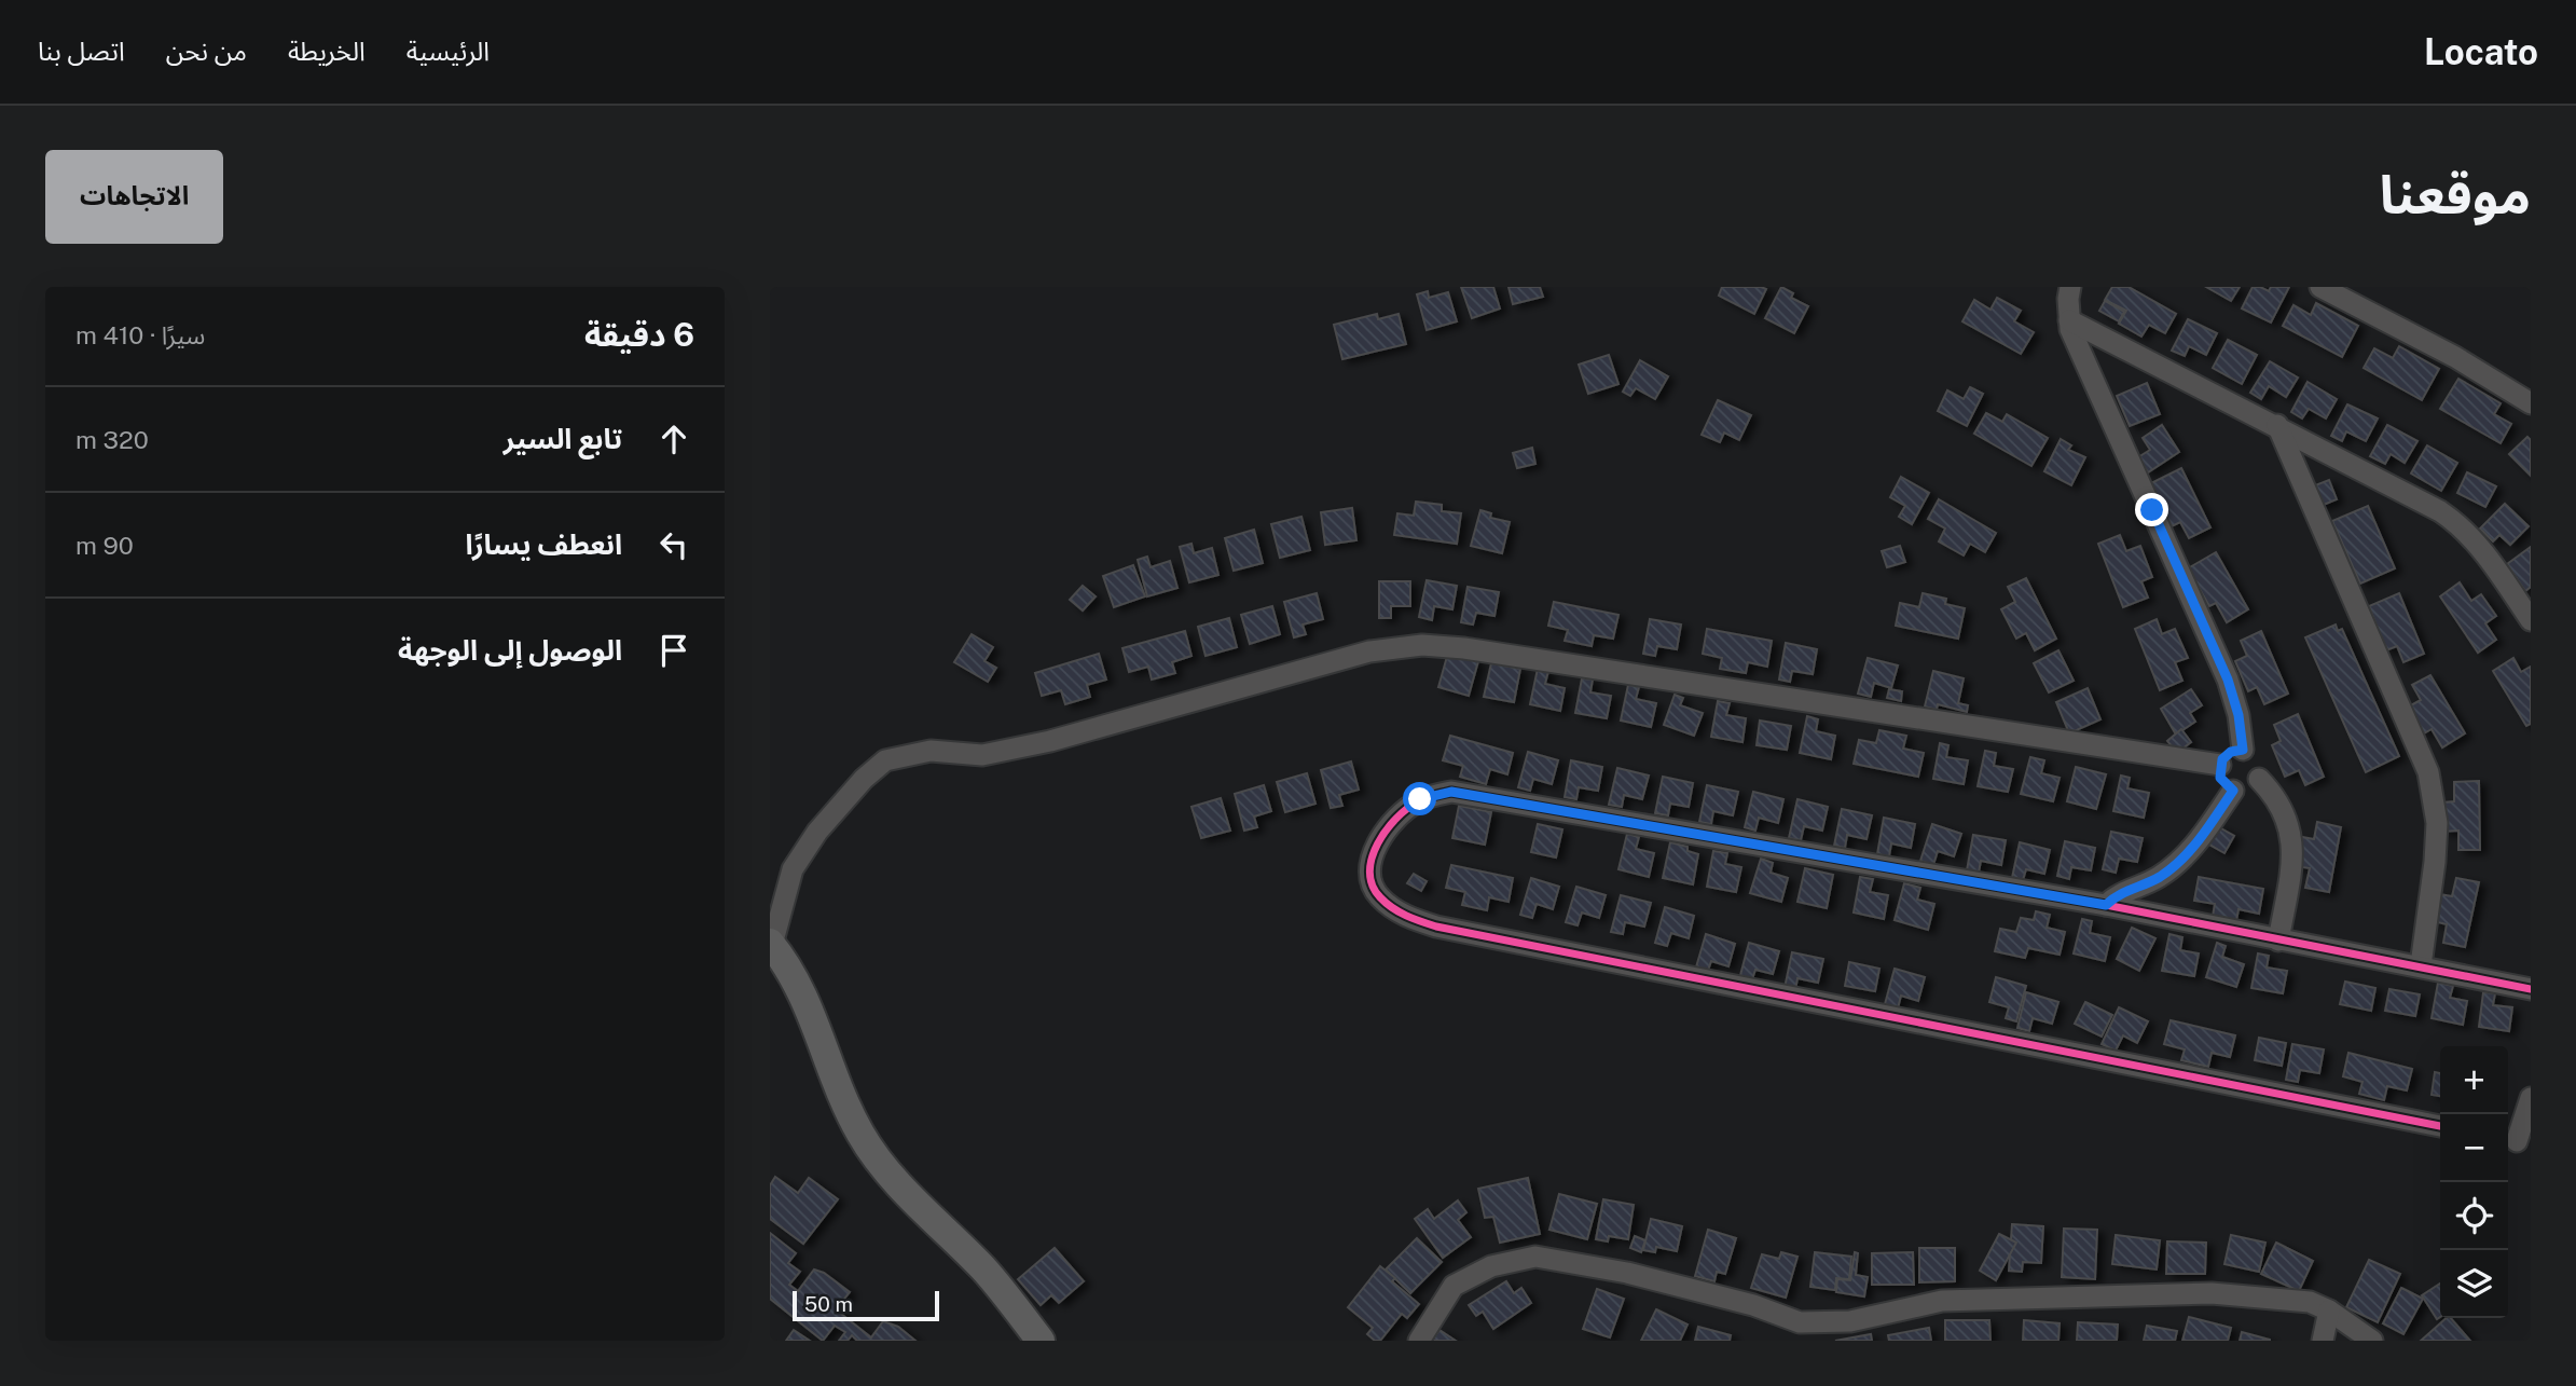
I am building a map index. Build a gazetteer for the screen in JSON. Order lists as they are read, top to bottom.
{
  "scale_bar": "50 m",
  "page": {
    "header": "Locato",
    "nav": [
      "الرئيسية",
      "الخريطة",
      "من نحن",
      "اتصل بنا"
    ],
    "title": "موقعنا",
    "buttons": "الاتجاهات",
    "heading": ["6 دقيقة", "سيرًا · 410 m"],
    "list": [
      ["تابع السير", "320 m"],
      ["انعطف يسارًا", "90 m"],
      "الوصول إلى الوجهة"
    ],
    "map_buttons": ["+", "−"],
    "scale": "50 m"
  }
}
